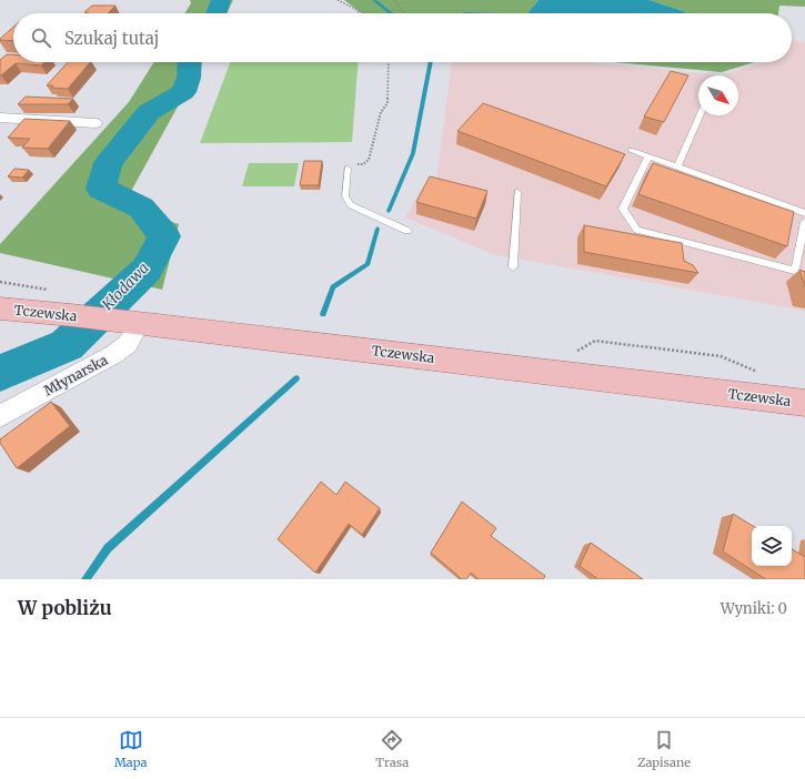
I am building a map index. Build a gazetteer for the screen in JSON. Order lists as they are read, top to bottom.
{
  "streets": {
    "main road": ["Tczewska"],
    "street": ["Młynarska"]
  },
  "crossings": [
    ["Tczewska", "Młynarska"]
  ],
  "water": ["Kłodawa"],
  "north": "bottom right",
  "page": {
    "search": "Szukaj tutaj",
    "heading": ["W pobliżu", "Wyniki: 0"],
    "nav": ["Mapa", "Trasa", "Zapisane"]
  }
}
